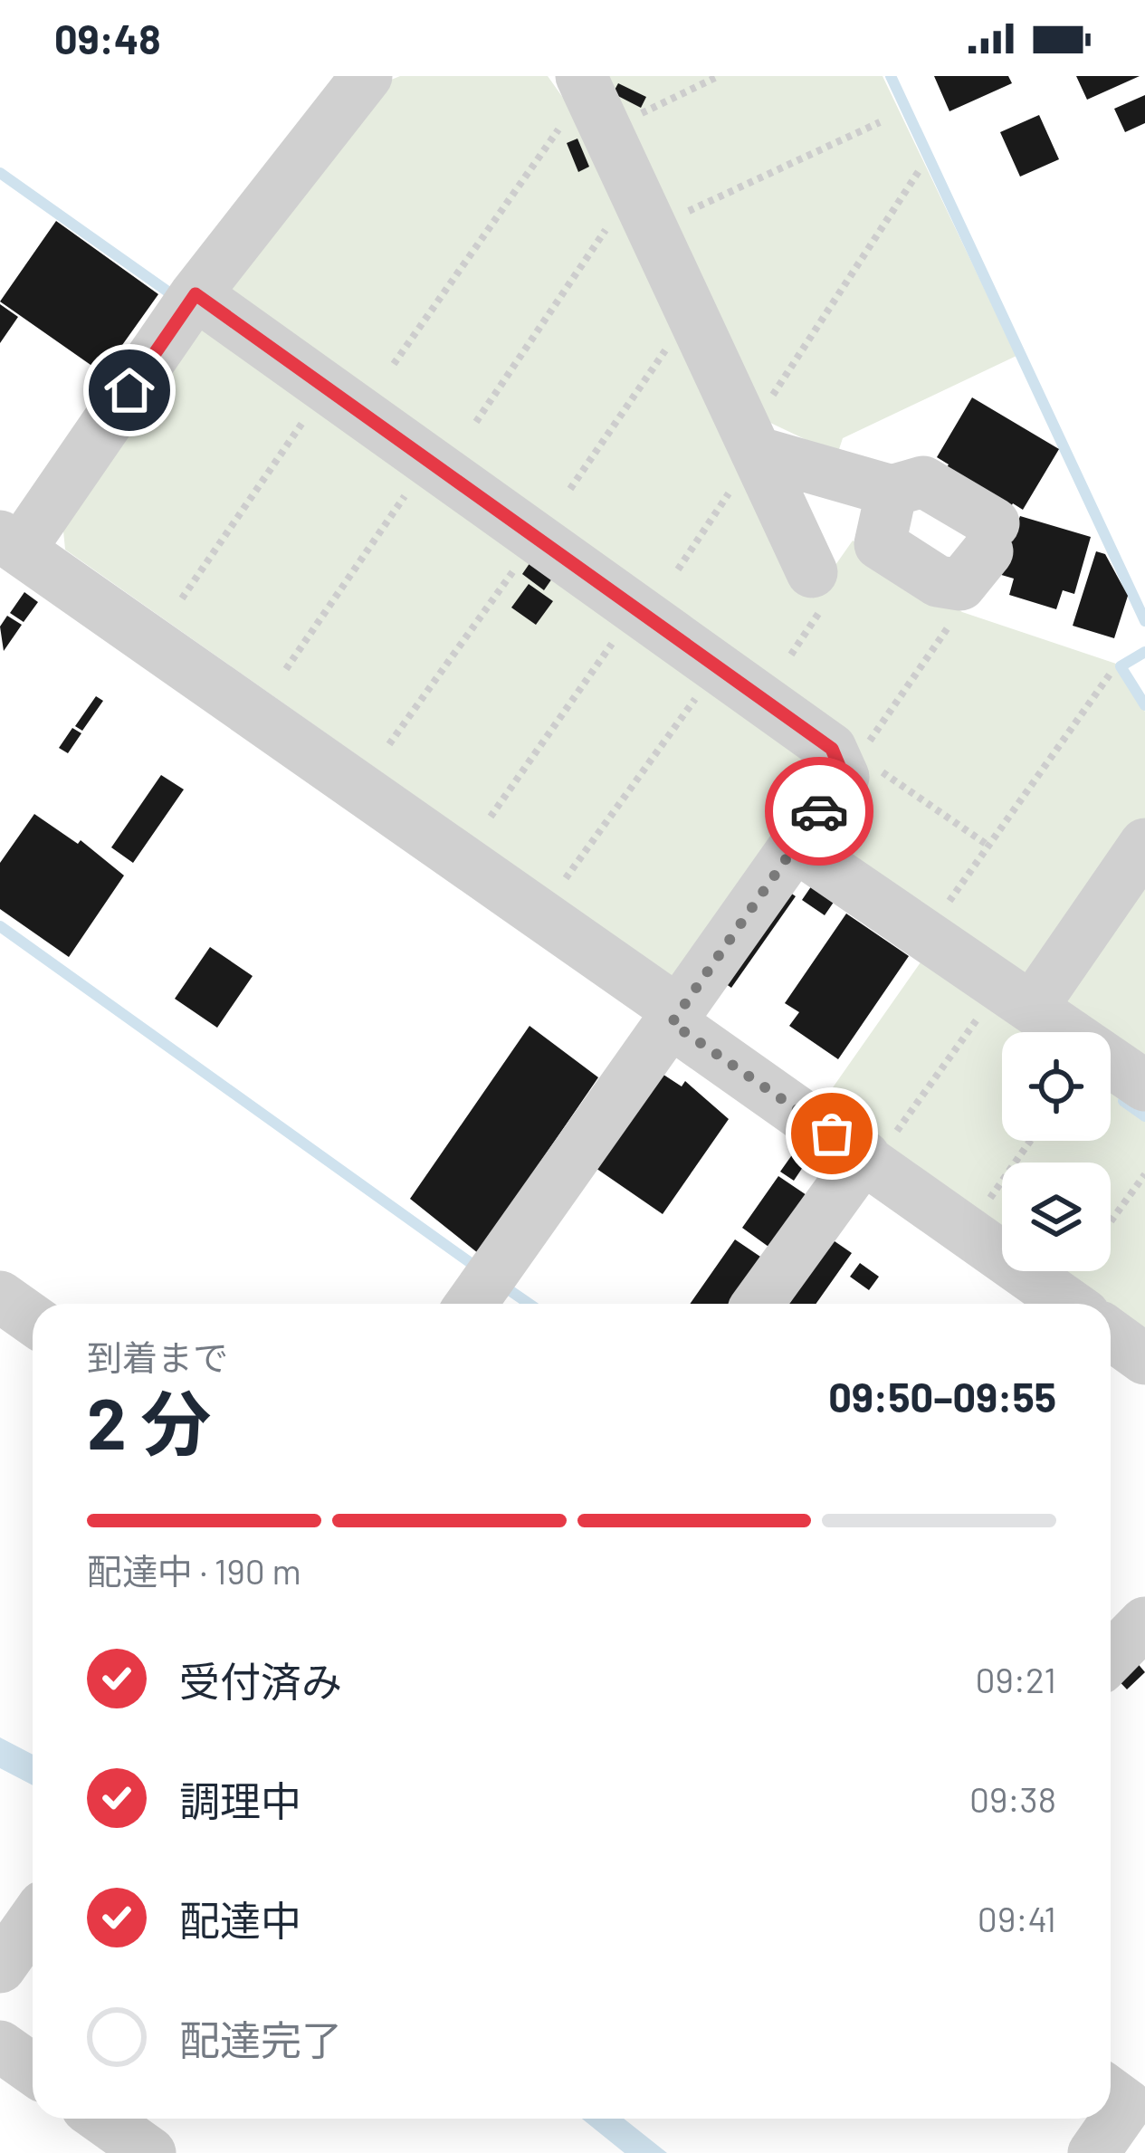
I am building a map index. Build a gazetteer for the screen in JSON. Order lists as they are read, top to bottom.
{
  "page": {
    "status": "09:48",
    "heading": ["2 分", "到着まで", "09:50–09:55"],
    "bar": "配達中 · 190 m",
    "list": [
      ["受付済み", "09:21"],
      ["調理中", "09:38"],
      ["配達中", "09:41"],
      "配達完了"
    ]
  }
}
